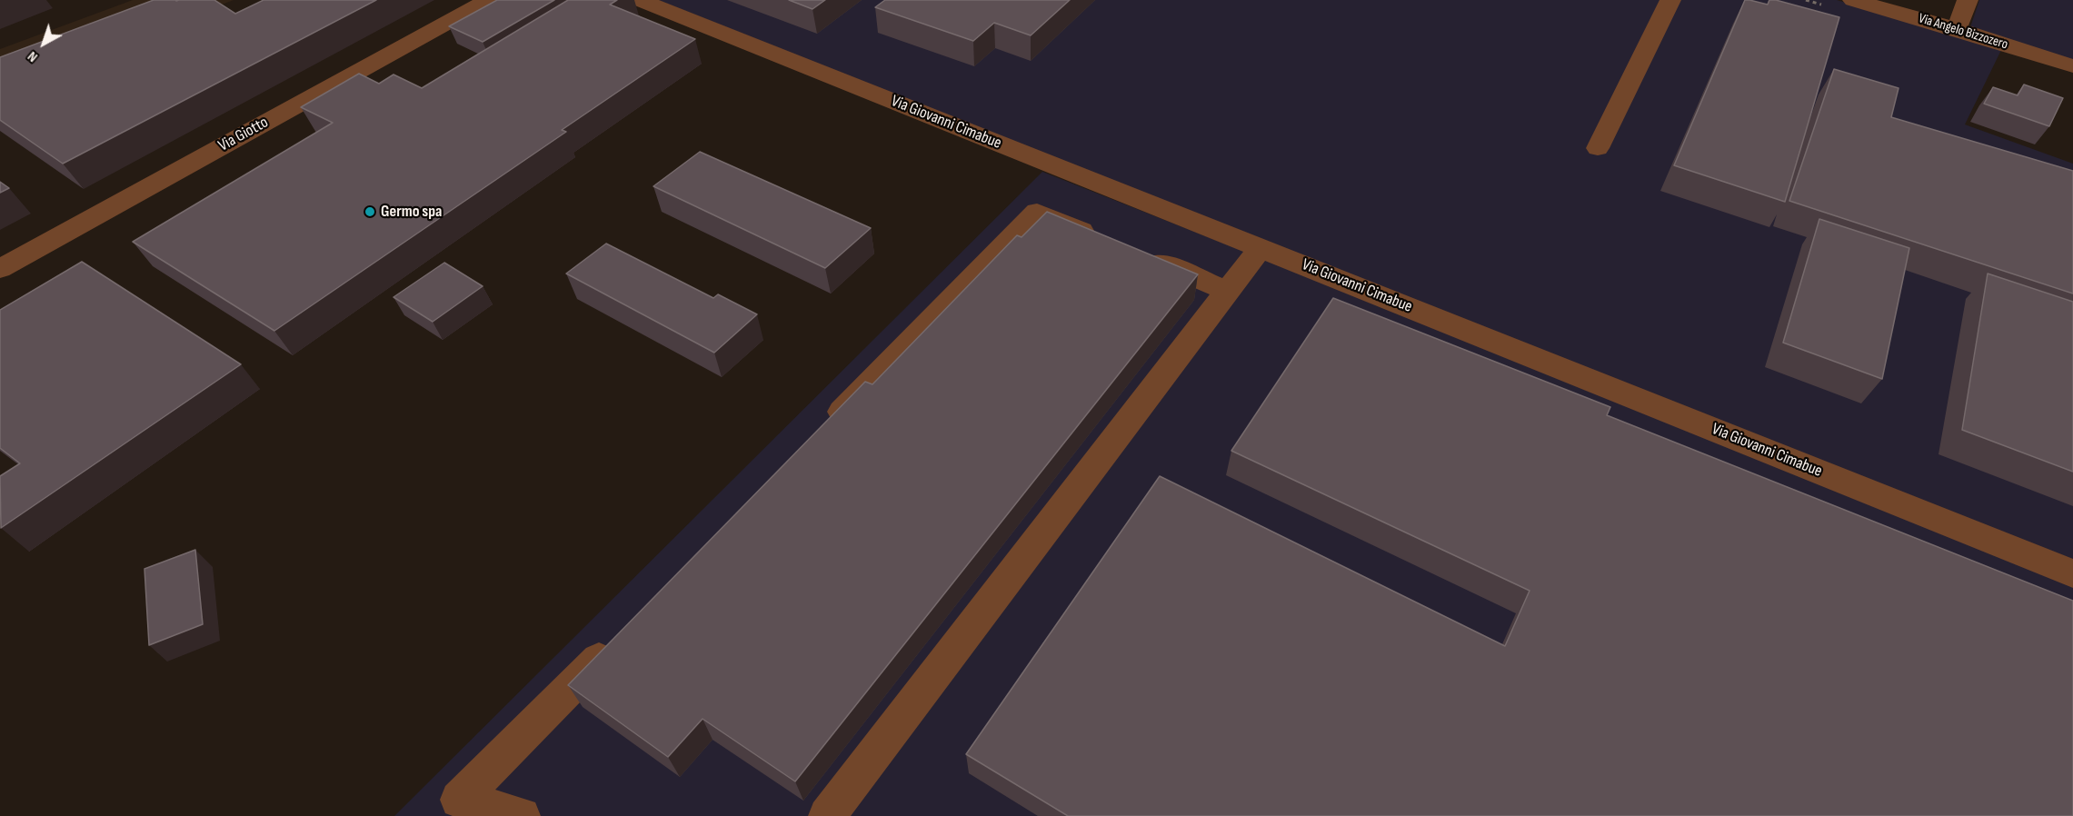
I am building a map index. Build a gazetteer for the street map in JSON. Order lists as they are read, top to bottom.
{
  "streets": {
    "street": ["Via Angelo Bizzozero", "Via Giovanni Cimabue", "Via Giotto"]
  },
  "places": ["Germo spa"],
  "north": "bottom left"
}
